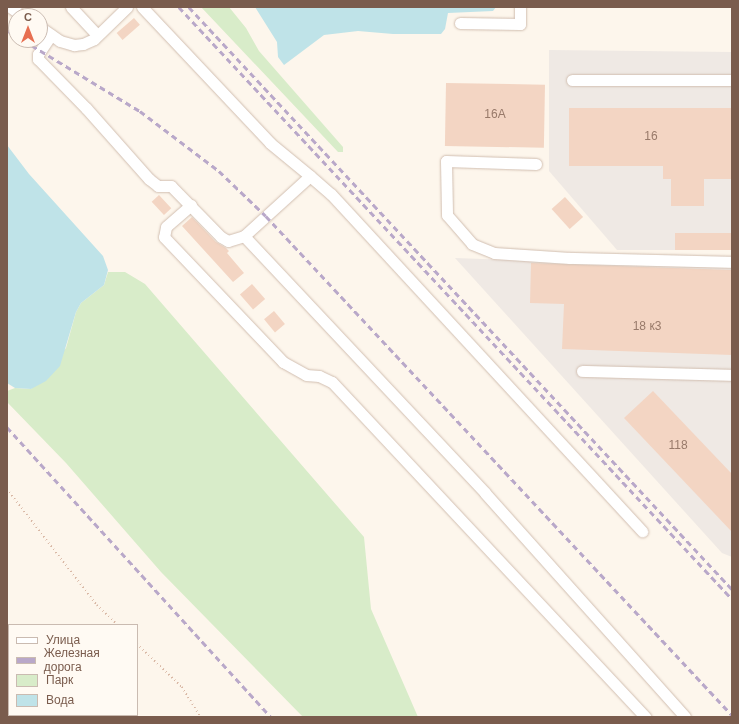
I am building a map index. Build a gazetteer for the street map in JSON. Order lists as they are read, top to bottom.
{
  "house_numbers": [
    "16А",
    "16",
    "18 к3",
    "118"
  ],
  "legend": [
    "Улица",
    "Железная дорога",
    "Парк",
    "Вода"
  ],
  "north": "top"
}
